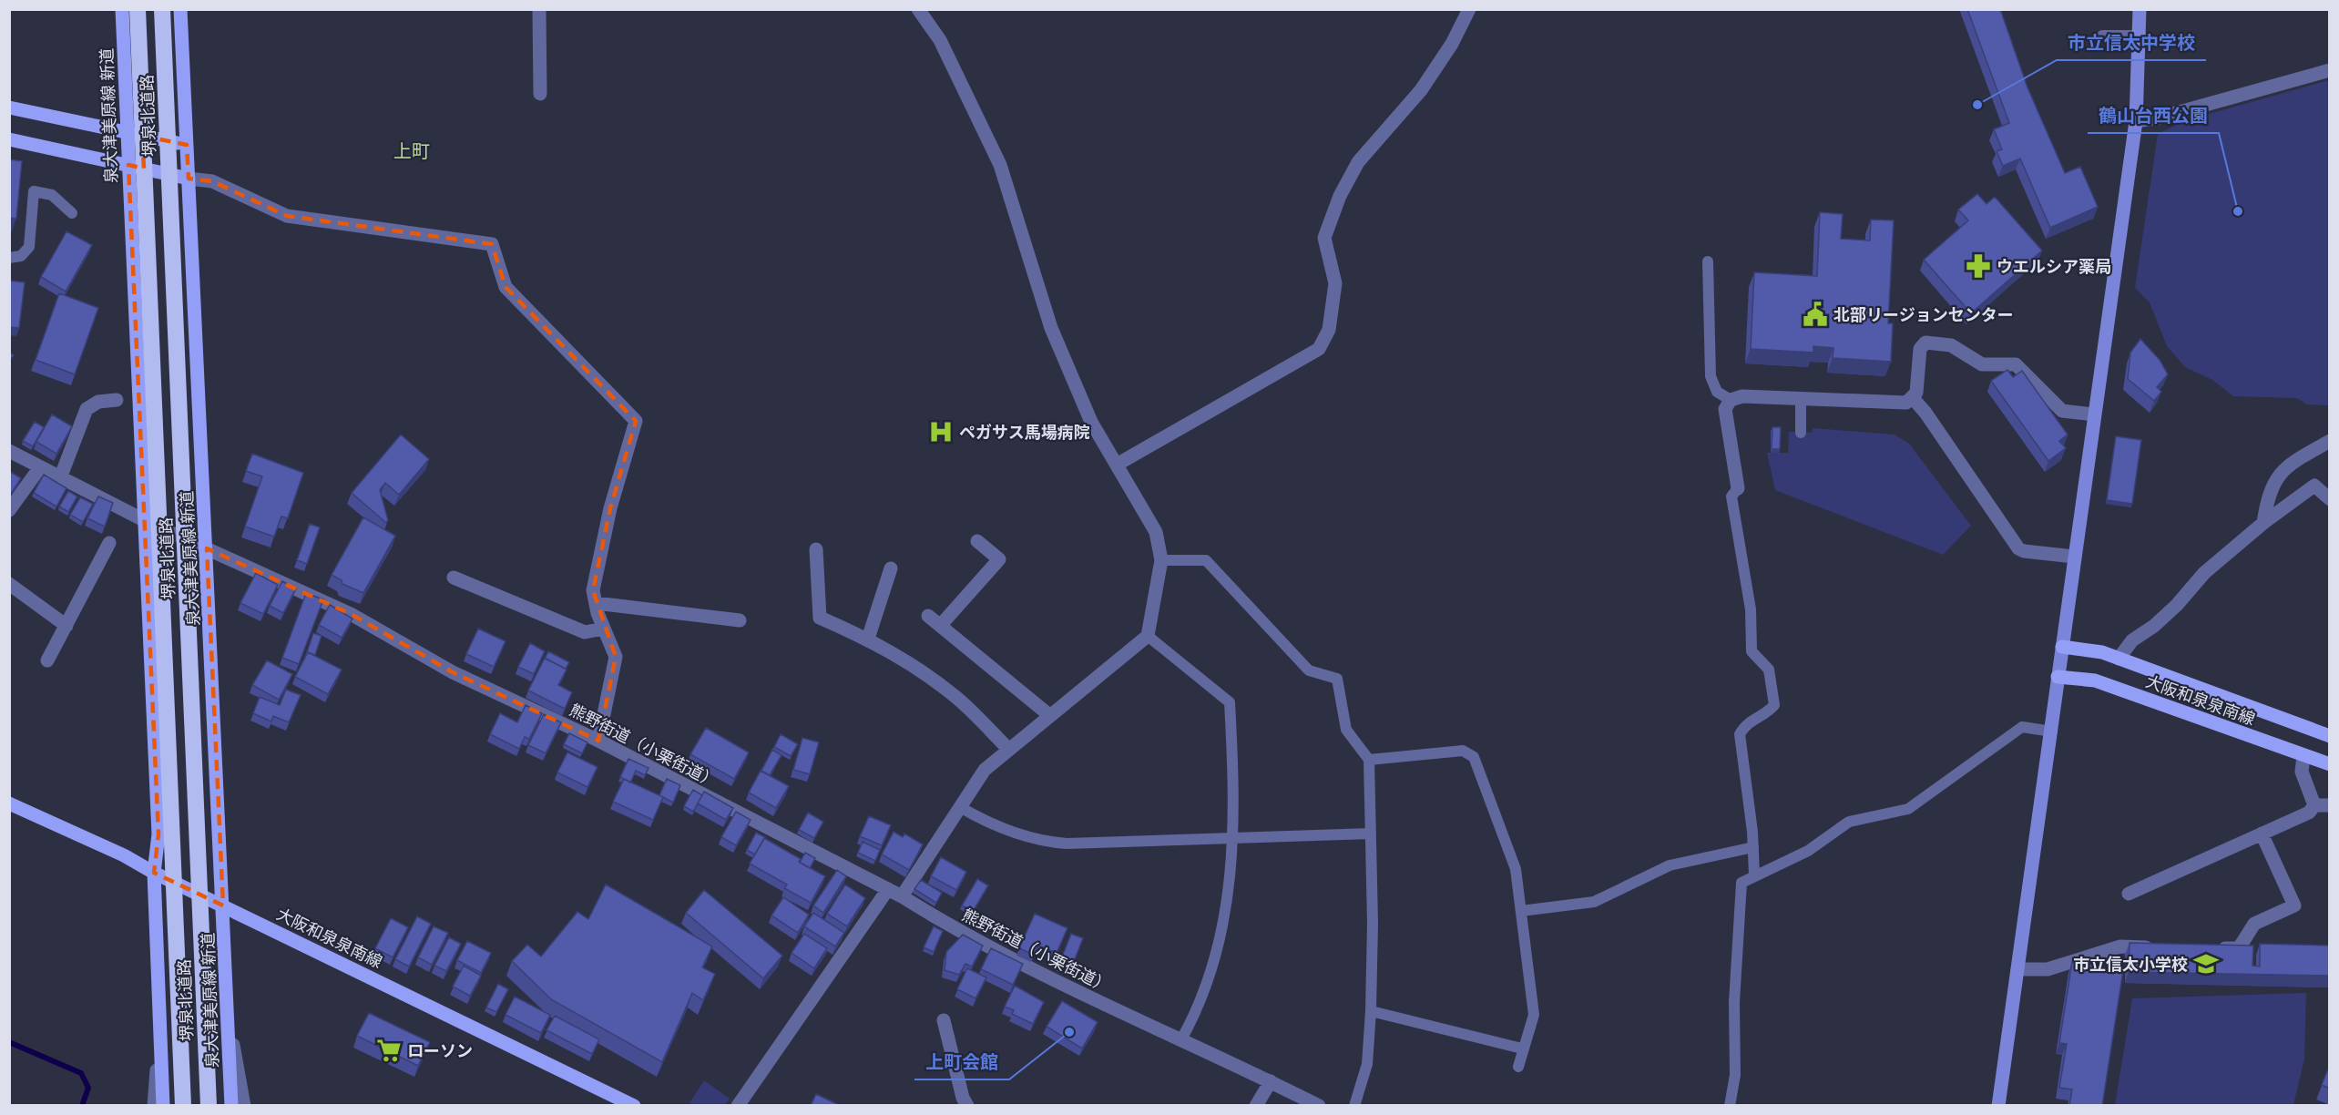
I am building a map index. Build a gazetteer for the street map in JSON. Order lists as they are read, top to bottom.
{
  "streets": {
    "highway": ["堺泉北道路"],
    "main road": ["泉大津美原線 新道", "大阪和泉泉南線"],
    "street": ["熊野街道（小栗街道）"]
  },
  "crossings": [
    ["泉大津美原線 新道", "大阪和泉泉南線"],
    ["泉大津美原線 新道", "熊野街道（小栗街道）"]
  ],
  "districts": ["上町"],
  "places": {
    "other": ["市立信太中学校", "鶴山台西公園", "上町会館"],
    "pharmacy": ["ウエルシア薬局"],
    "public building": ["北部リージョンセンター"],
    "hospital": ["ペガサス馬場病院"],
    "school or university": ["市立信太小学校"],
    "supermarket": ["ローソン"]
  }
}
